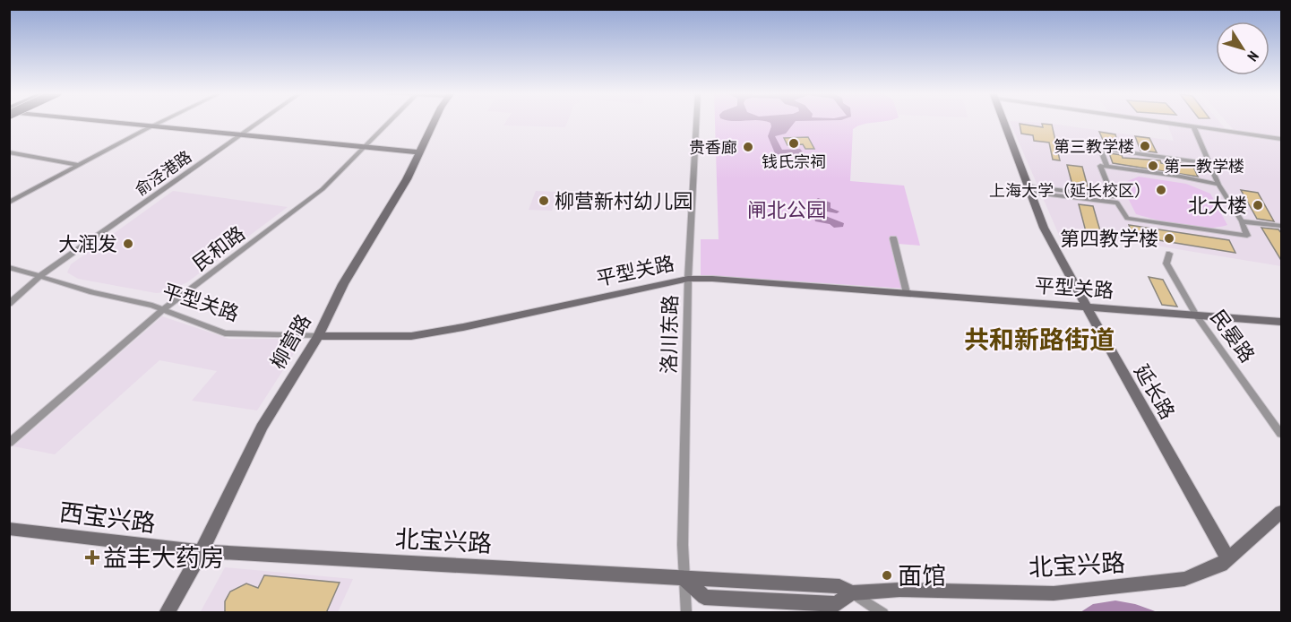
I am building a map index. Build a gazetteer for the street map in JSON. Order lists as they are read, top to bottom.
{
  "streets": {
    "street": [
      "俞泾港路",
      "民和路",
      "平型关路",
      "洛川东路",
      "民晏路",
      "柳营路",
      "延长路",
      "西宝兴路",
      "北宝兴路"
    ]
  },
  "crossings": [
    ["俞泾港路", "平型关路"],
    ["民和路", "平型关路"],
    ["平型关路", "洛川东路"],
    ["平型关路", "民晏路"],
    ["平型关路", "柳营路"],
    ["平型关路", "延长路"],
    ["洛川东路", "北宝兴路"],
    ["柳营路", "西宝兴路"],
    ["柳营路", "北宝兴路"],
    ["延长路", "北宝兴路"],
    ["西宝兴路", "北宝兴路"]
  ],
  "districts": ["共和新路街道"],
  "parks": ["闸北公园"],
  "places": {
    "other": [
      "钱氏宗祠",
      "第三教学楼",
      "贵香廊",
      "第一教学楼",
      "上海大学（延长校区）",
      "柳营新村幼儿园",
      "北大楼",
      "第四教学楼",
      "大润发",
      "面馆"
    ],
    "health": ["益丰大药房"]
  },
  "north": "bottom right"
}
